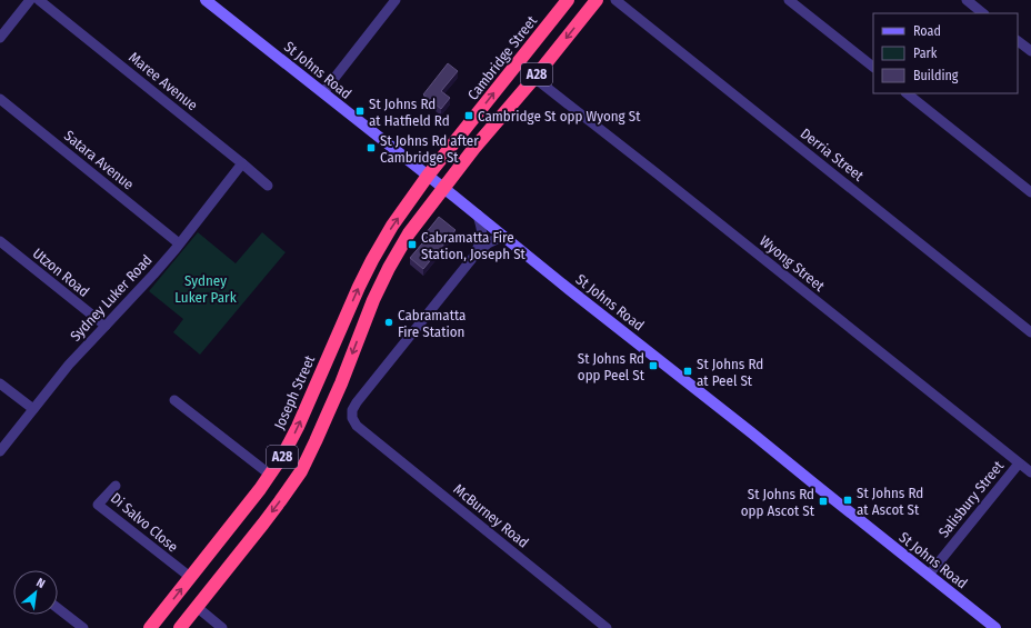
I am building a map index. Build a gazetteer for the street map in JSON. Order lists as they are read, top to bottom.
{
  "streets": {
    "highway": ["Cambridge Street", "A28", "Joseph Street"],
    "main road": ["St Johns Road"],
    "street": [
      "Maree Avenue",
      "Derria Street",
      "Satara Avenue",
      "Wyong Street",
      "Utzon Road",
      "Sydney Luker Road",
      "Salisbury Street",
      "McBurney Road",
      "Di Salvo Close"
    ]
  },
  "crossings": [
    ["Cambridge Street", "St Johns Road"],
    ["Cambridge Street", "Joseph Street"],
    ["St Johns Road", "A28"],
    ["St Johns Road", "Joseph Street"],
    ["St Johns Road", "Salisbury Street"],
    ["A28", "Wyong Street"],
    ["Maree Avenue", "Sydney Luker Road"],
    ["Satara Avenue", "Sydney Luker Road"],
    ["Wyong Street", "Salisbury Street"],
    ["Utzon Road", "Sydney Luker Road"],
    ["Joseph Street", "Di Salvo Close"]
  ],
  "parks": ["Sydney Luker Park"],
  "places": {
    "transit": [
      "St Johns Rd at Hatfield Rd",
      "Cambridge St opp Wyong St",
      "St Johns Rd after Cambridge St",
      "Cabramatta Fire Station, Joseph St",
      "St Johns Rd opp Peel St",
      "St Johns Rd at Peel St",
      "St Johns Rd at Ascot St",
      "St Johns Rd opp Ascot St"
    ],
    "other": ["Cabramatta Fire Station"]
  },
  "legend": ["Road", "Park", "Building"],
  "north": "top right"
}
